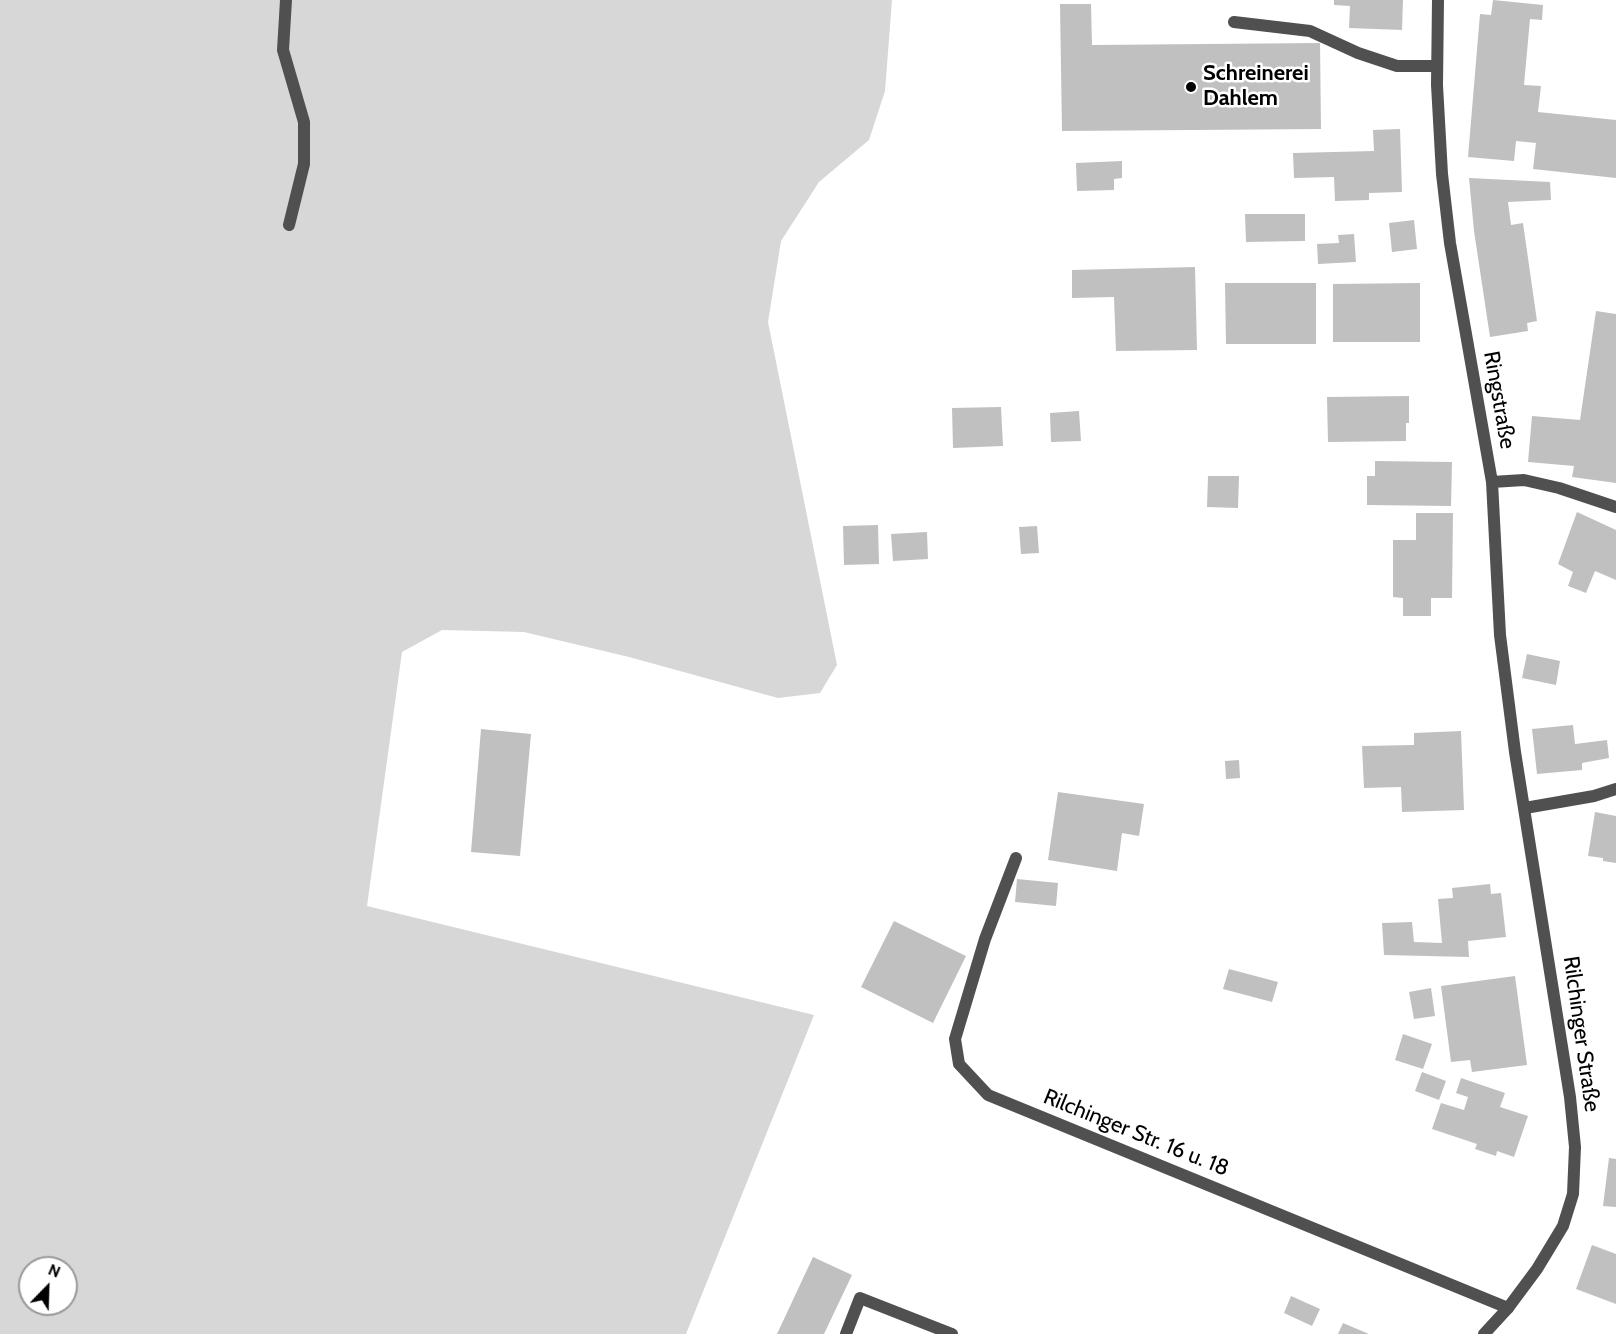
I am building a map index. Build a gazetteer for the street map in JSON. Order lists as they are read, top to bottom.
{
  "streets": {
    "street": ["Ringstraße", "Rilchinger Straße", "Rilchinger Str. 16 u. 18"]
  },
  "crossings": [
    ["Ringstraße", "Rilchinger Straße"],
    ["Rilchinger Straße", "Rilchinger Str. 16 u. 18"]
  ],
  "places": ["Schreinerei Dahlem"],
  "north": "top right"
}
